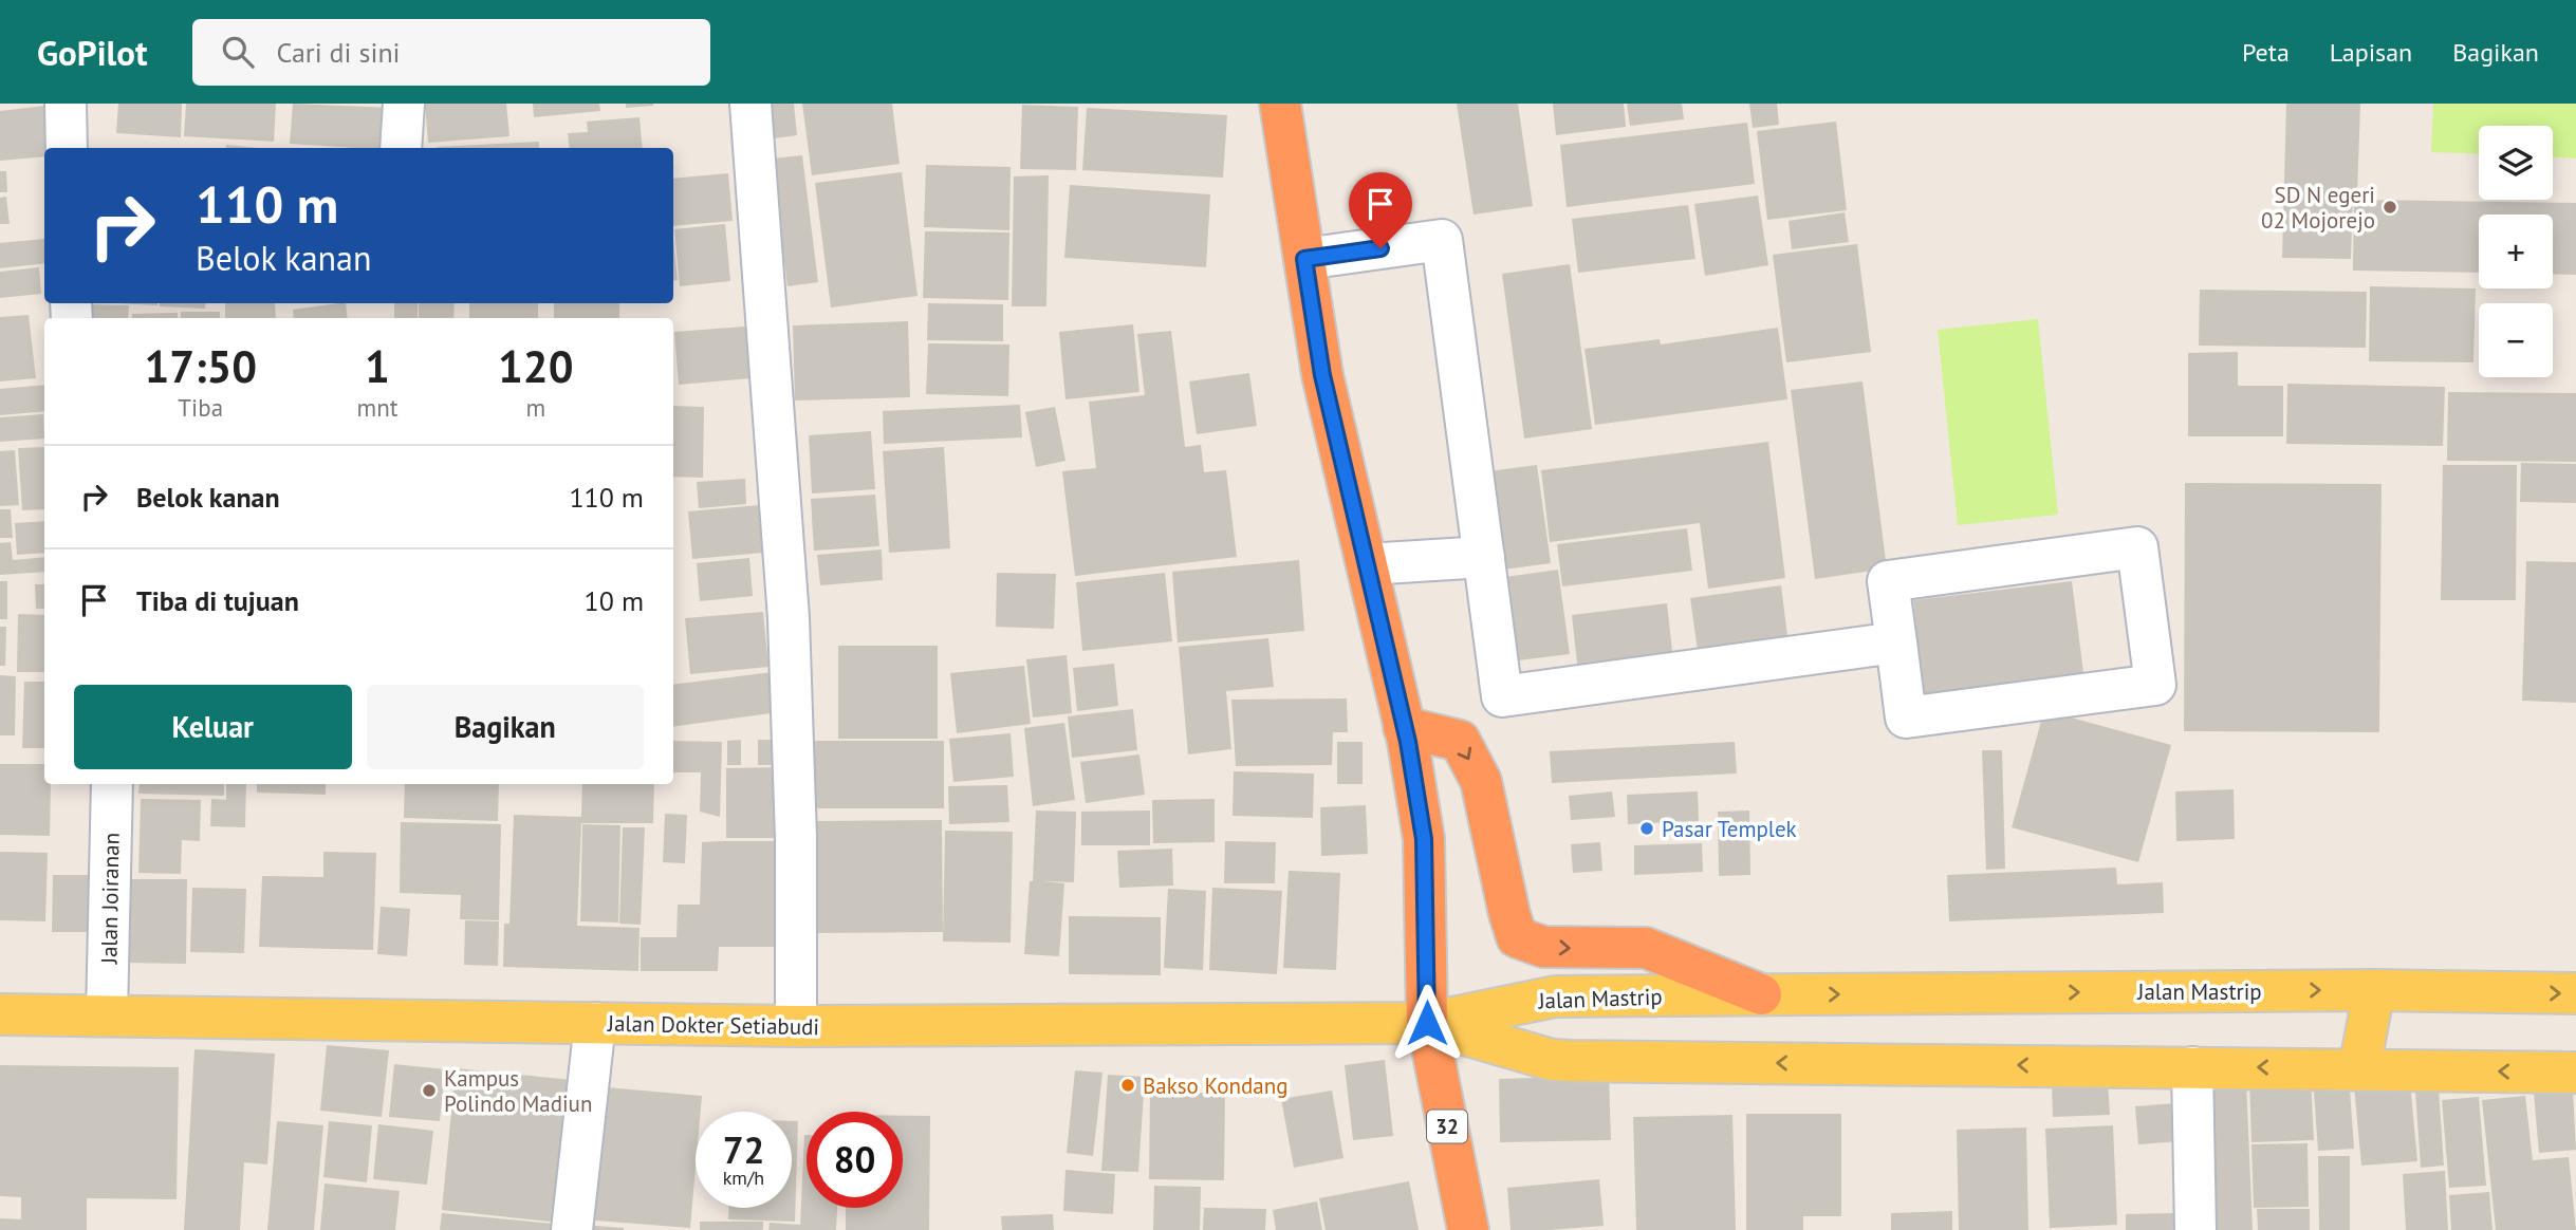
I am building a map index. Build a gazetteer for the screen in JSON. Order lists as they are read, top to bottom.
{
  "streets": {
    "highway": ["32"],
    "main road": ["Jalan Mastrip", "Jalan Dokter Setiabudi"],
    "street": ["Jalan Joiranan"]
  },
  "crossings": [
    ["Jalan Joiranan", "Jalan Dokter Setiabudi"],
    ["Jalan Mastrip", "Jalan Dokter Setiabudi"],
    ["Jalan Mastrip", "32"],
    ["Jalan Dokter Setiabudi", "32"]
  ],
  "places": [
    "SD N egeri 02 Mojorejo",
    "Pasar Templek",
    "Bakso Kondang",
    "Kampus Polindo Madiun"
  ],
  "page": {
    "header": "GoPilot",
    "search": "Cari di sini",
    "nav": ["Peta", "Lapisan", "Bagikan"],
    "map_buttons": ["+", "−"],
    "turn": ["110 m", "Belok kanan"],
    "eta": [
      "17:50",
      "Tiba",
      "1",
      "mnt",
      "120",
      "m"
    ],
    "list": [
      {
        "name": "Belok kanan",
        "value": "110 m"
      },
      {
        "name": "Tiba di tujuan",
        "value": "10 m"
      }
    ],
    "buttons": ["Keluar", "Bagikan"],
    "speed": "72 km/h",
    "limit": "80"
  }
}
